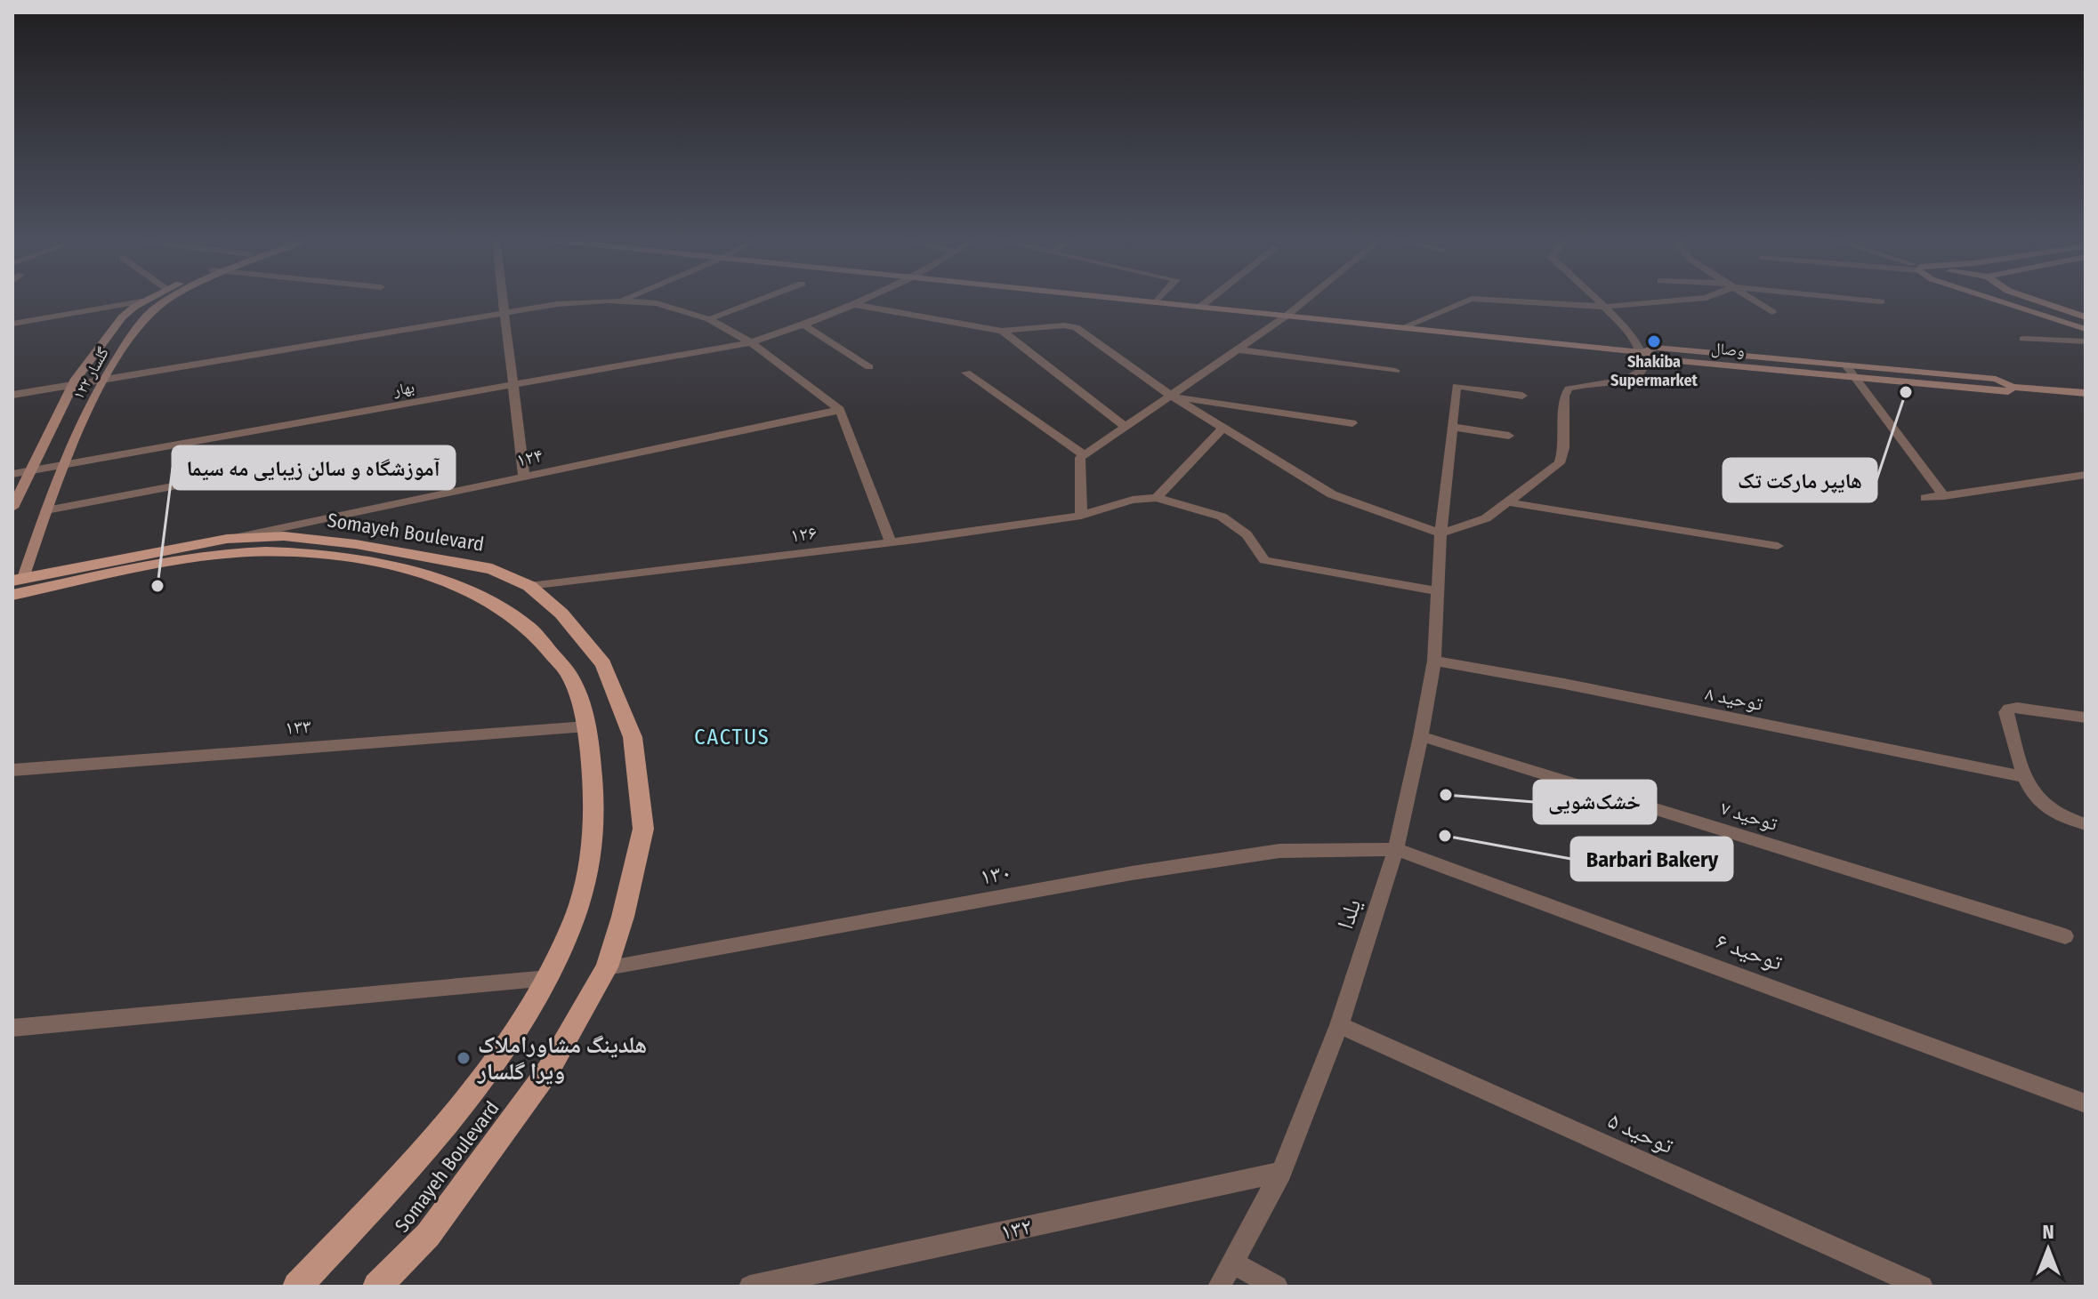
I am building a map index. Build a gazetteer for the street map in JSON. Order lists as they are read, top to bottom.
{
  "streets": {
    "main road": ["وصال", "گلسار ۱۲۲", "Somayeh Boulevard"],
    "street": [
      "بهار",
      "۱۲۴",
      "۱۲۶",
      "توحید ۸",
      "۱۳۳",
      "توحید ۷",
      "۱۳۰",
      "یلدا",
      "توحید ۶",
      "توحید ۵",
      "۱۳۲"
    ]
  },
  "crossings": [
    ["گلسار ۱۲۲", "بهار"],
    ["گلسار ۱۲۲", "Somayeh Boulevard"],
    ["۱۲۴", "Somayeh Boulevard"],
    ["Somayeh Boulevard", "۱۲۶"],
    ["Somayeh Boulevard", "۱۳۳"],
    ["Somayeh Boulevard", "۱۳۰"],
    ["توحید ۸", "یلدا"],
    ["توحید ۷", "یلدا"],
    ["۱۳۰", "یلدا"],
    ["۱۳۰", "توحید ۶"],
    ["یلدا", "توحید ۶"],
    ["یلدا", "توحید ۵"],
    ["یلدا", "۱۳۲"]
  ],
  "districts": ["CACTUS"],
  "places": [
    "Shakiba Supermarket",
    "هایپر مارکت تک",
    "آموزشگاه و سالن زیبایی مه سیما",
    "خشک‌شویی",
    "Barbari Bakery",
    "هلدینگ مشاوراملاک ویرا گلسار"
  ],
  "north": "top"
}
